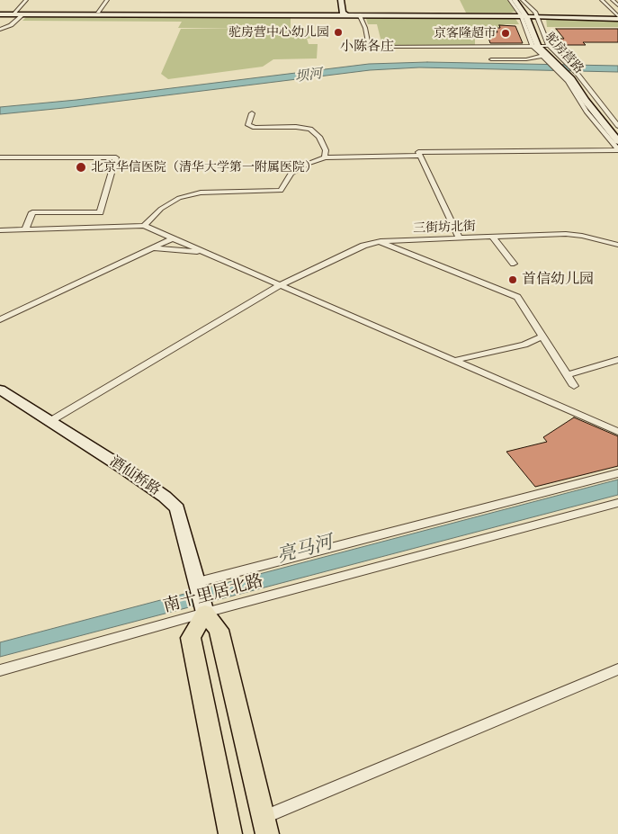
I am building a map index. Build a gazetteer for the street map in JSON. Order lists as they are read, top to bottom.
{
  "streets": {
    "main road": ["酒仙桥路"],
    "street": ["驼房营路", "三街坊北街", "南十里居北路"]
  },
  "crossings": [
    ["三街坊北街", "酒仙桥路"],
    ["酒仙桥路", "南十里居北路"]
  ],
  "districts": ["小陈各庄"],
  "water": ["坝河", "亮马河"],
  "places": [
    "驼房营中心幼儿园",
    "京客隆超市",
    "北京华信医院（清华大学第一附属医院）",
    "首信幼儿园"
  ]
}
